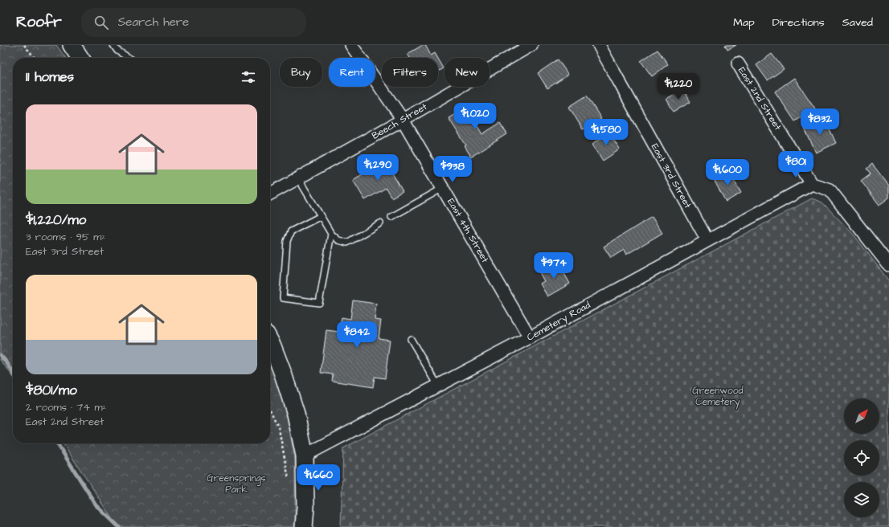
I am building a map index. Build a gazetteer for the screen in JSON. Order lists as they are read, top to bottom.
{
  "streets": {
    "street": [
      "East 2nd Street",
      "Beech Street",
      "East 3rd Street",
      "East 4th Street",
      "Cemetery Road"
    ]
  },
  "crossings": [
    ["East 2nd Street", "Cemetery Road"],
    ["Beech Street", "East 4th Street"],
    ["East 3rd Street", "Cemetery Road"],
    ["East 4th Street", "Cemetery Road"]
  ],
  "parks": ["Greenwood Cemetery", "Greensprings Park"],
  "north": "top right",
  "page": {
    "header": "Roofr",
    "search": "Search here",
    "nav": ["Map", "Directions", "Saved"],
    "chip": [
      "Buy",
      "Rent",
      "Filters",
      "New"
    ],
    "heading": "11 homes",
    "price": [
      "$1,220",
      "$1,020",
      "$832",
      "$1,580",
      "$801",
      "$1,290",
      "$938",
      "$1,600",
      "$974",
      "$842",
      "$1,660"
    ],
    "list": [
      {
        "name": "$1,220/mo",
        "note": "3 rooms · 95 m² · East 3rd Street"
      },
      {
        "name": "$801/mo",
        "note": "2 rooms · 74 m² · East 2nd Street"
      }
    ]
  }
}
